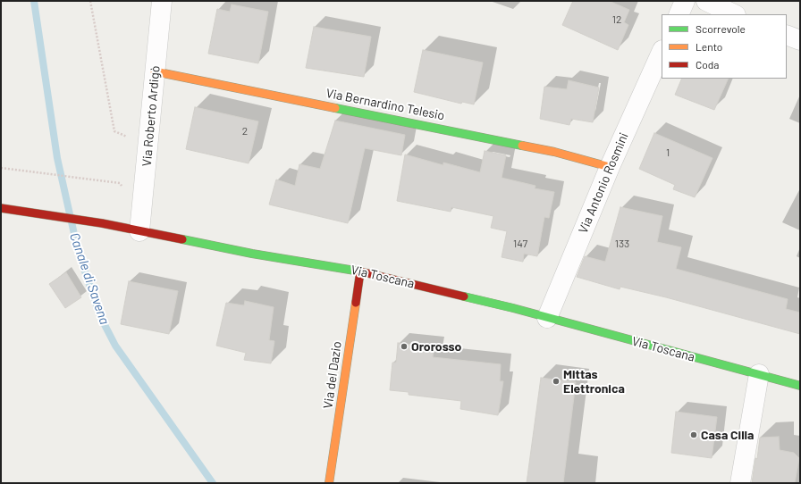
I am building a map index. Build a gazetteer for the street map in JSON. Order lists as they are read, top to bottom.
{
  "streets": {
    "main road": ["Via Bernardino Telesio", "Via Toscana", "Via del Dazio"],
    "street": ["Via Roberto Ardigò", "Via Antonio Rosmini"]
  },
  "crossings": [
    ["Via Bernardino Telesio", "Via Roberto Ardigò"],
    ["Via Bernardino Telesio", "Via Antonio Rosmini"],
    ["Via Roberto Ardigò", "Via Toscana"],
    ["Via Antonio Rosmini", "Via Toscana"],
    ["Via Toscana", "Via del Dazio"]
  ],
  "water": ["Canale di Savena"],
  "places": ["Ororosso", "Mittas Elettronica", "Casa Cilla"],
  "house_numbers": [
    "12",
    "2",
    "1",
    "147",
    "133"
  ],
  "legend": ["Scorrevole", "Lento", "Coda"]
}
